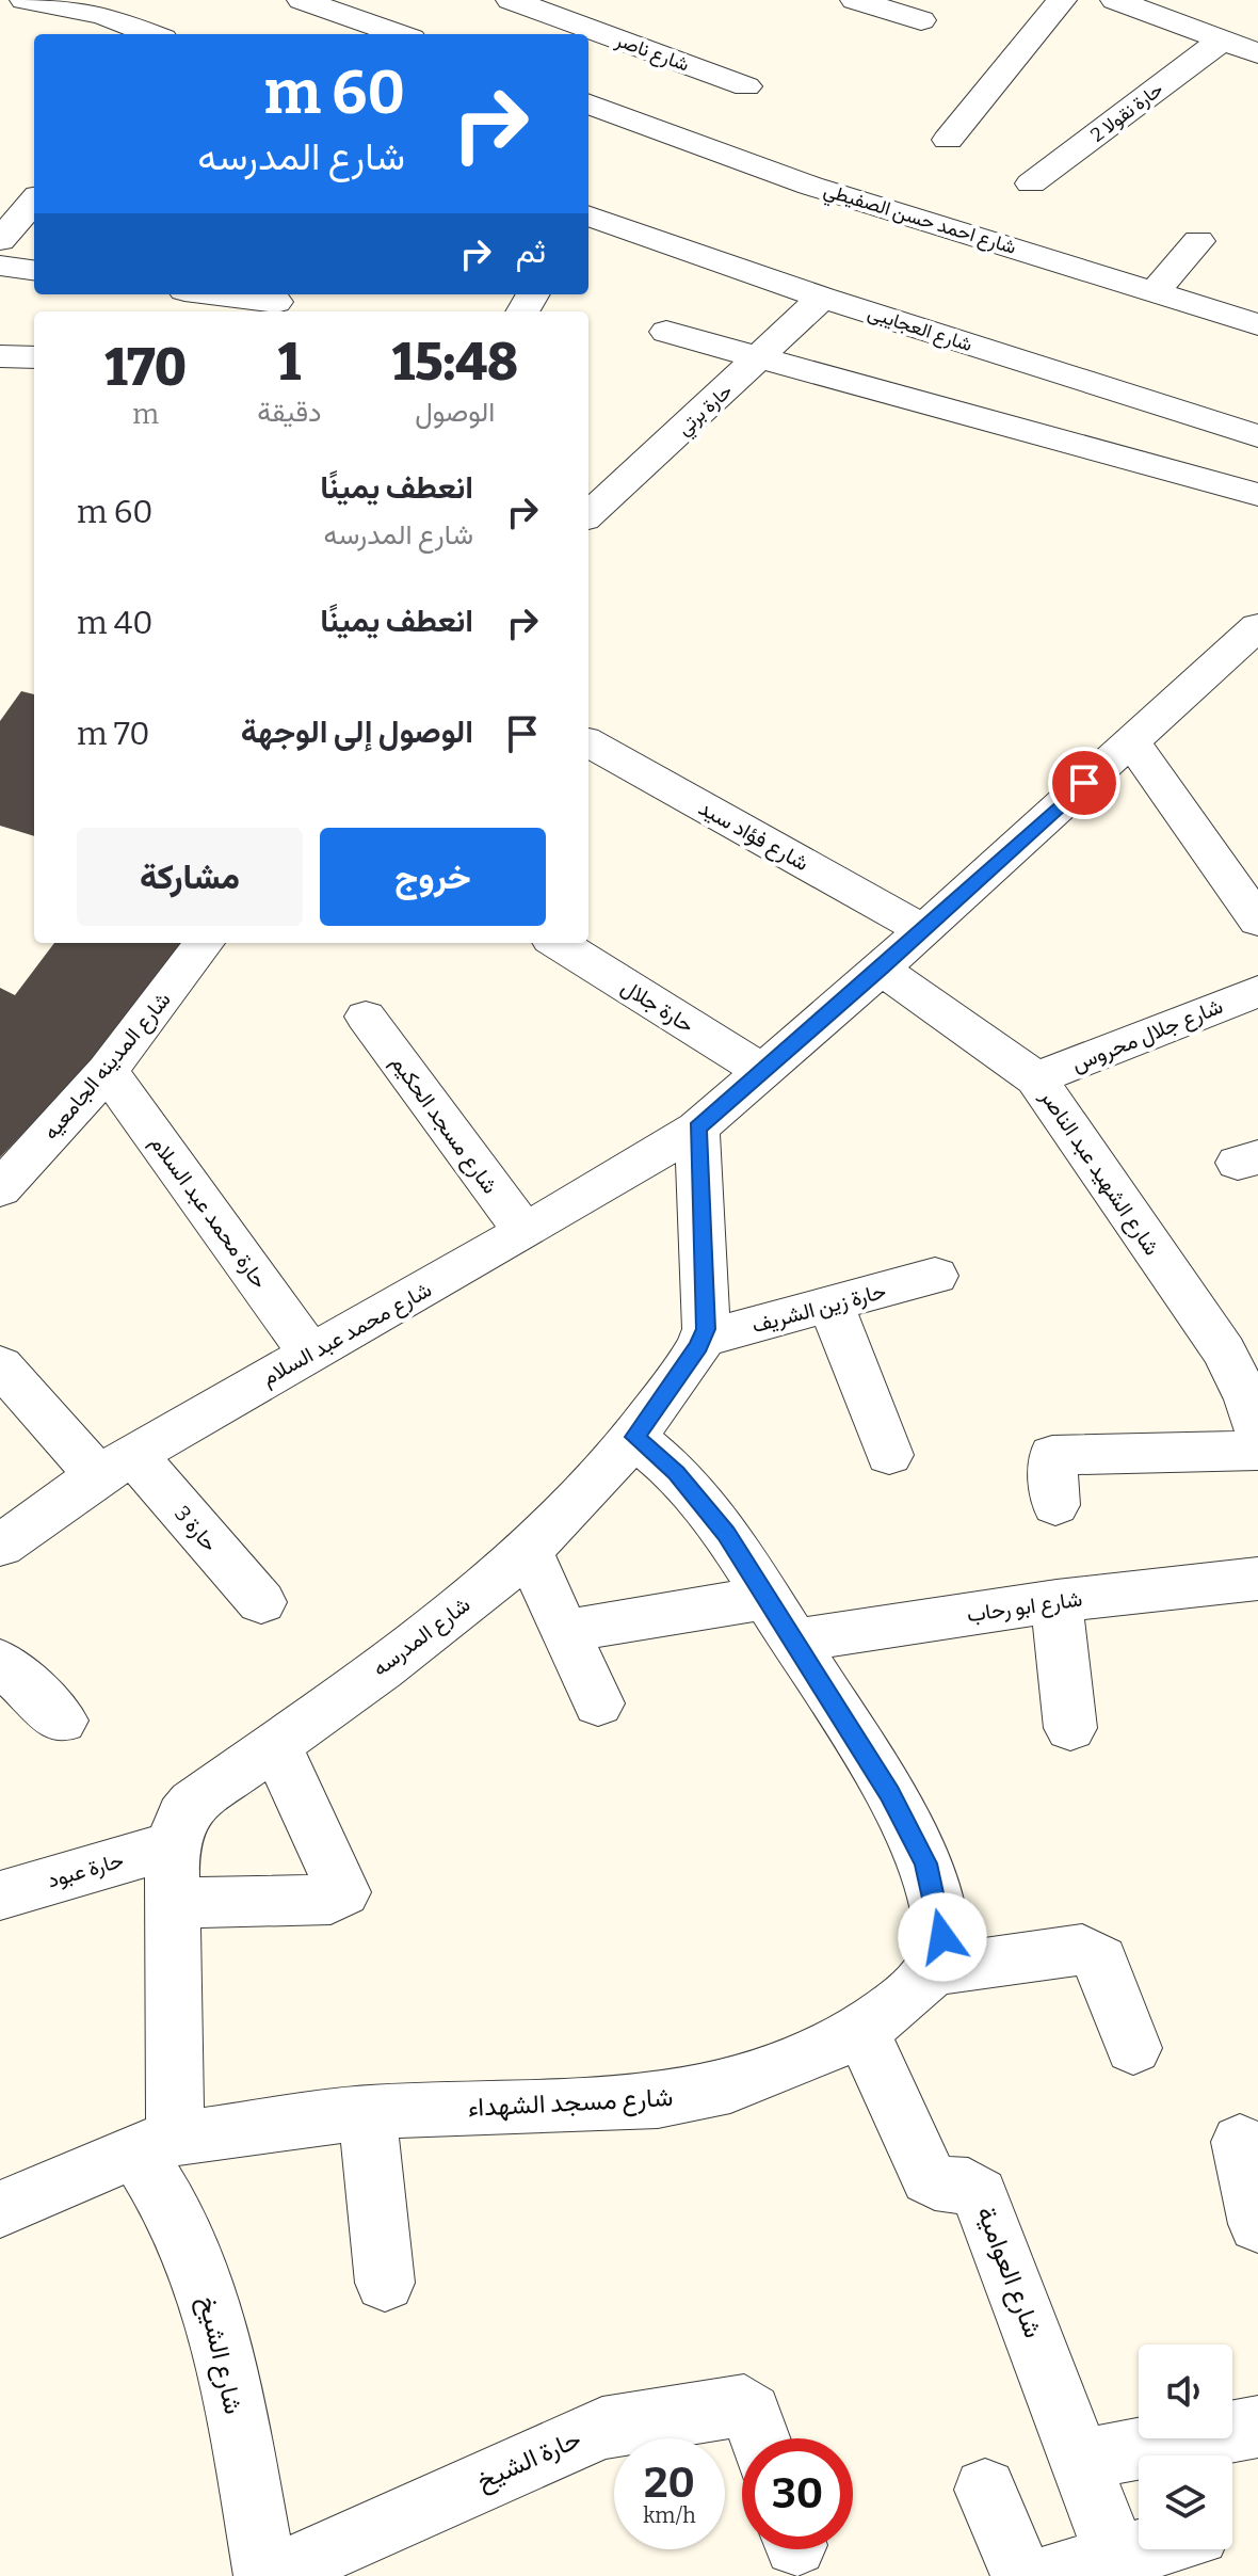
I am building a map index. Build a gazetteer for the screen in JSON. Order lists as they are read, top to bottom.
{
  "streets": {
    "street": [
      "شارع ناصر",
      "حارة نقولا 2",
      "شارع احمد حسن الصفيطي",
      "شارع العجايبى",
      "حارة برتي",
      "شارع فؤاد سيد",
      "حارة جلال",
      "شارع جلال محروس",
      "شارع المدينه الجامعيه",
      "شارع مسجد الحكيم",
      "شارع الشهيد عبد الناصر",
      "حارة محمد عبد السلام",
      "حارة زين الشريف",
      "شارع محمد عبد السلام",
      "حارة 3",
      "شارع ابو رحاب",
      "شارع المدرسه",
      "حارة عبود",
      "شارع مسجد الشهداء",
      "شارع العوامية",
      "شارع الشيخ",
      "حارة الشيخ"
    ]
  },
  "crossings": [
    ["شارع العجايبى", "حارة برتي"],
    ["شارع فؤاد سيد", "شارع محمد عبد السلام"],
    ["حارة جلال", "شارع محمد عبد السلام"],
    ["شارع جلال محروس", "شارع الشهيد عبد الناصر"],
    ["شارع المدينه الجامعيه", "حارة محمد عبد السلام"],
    ["شارع مسجد الحكيم", "شارع محمد عبد السلام"],
    ["شارع الشهيد عبد الناصر", "شارع محمد عبد السلام"],
    ["حارة محمد عبد السلام", "شارع محمد عبد السلام"],
    ["حارة زين الشريف", "شارع المدرسه"],
    ["شارع محمد عبد السلام", "حارة 3"],
    ["شارع المدرسه", "حارة عبود"],
    ["شارع المدرسه", "شارع مسجد الشهداء"],
    ["شارع المدرسه", "شارع الشيخ"],
    ["شارع مسجد الشهداء", "شارع العوامية"],
    ["شارع مسجد الشهداء", "شارع الشيخ"],
    ["شارع الشيخ", "حارة الشيخ"]
  ],
  "page": {
    "turn": ["60 m", "شارع المدرسه"],
    "then": "ثم",
    "eta": [
      "15:48",
      "الوصول",
      "1",
      "دقيقة",
      "170",
      "m"
    ],
    "list": [
      {
        "name": "انعطف يمينًا",
        "note": "شارع المدرسه",
        "value": "60 m"
      },
      {
        "name": "انعطف يمينًا",
        "value": "40 m"
      },
      {
        "name": "الوصول إلى الوجهة",
        "value": "70 m"
      }
    ],
    "buttons": ["خروج", "مشاركة"],
    "speed": "20 km/h",
    "limit": "30"
  }
}
